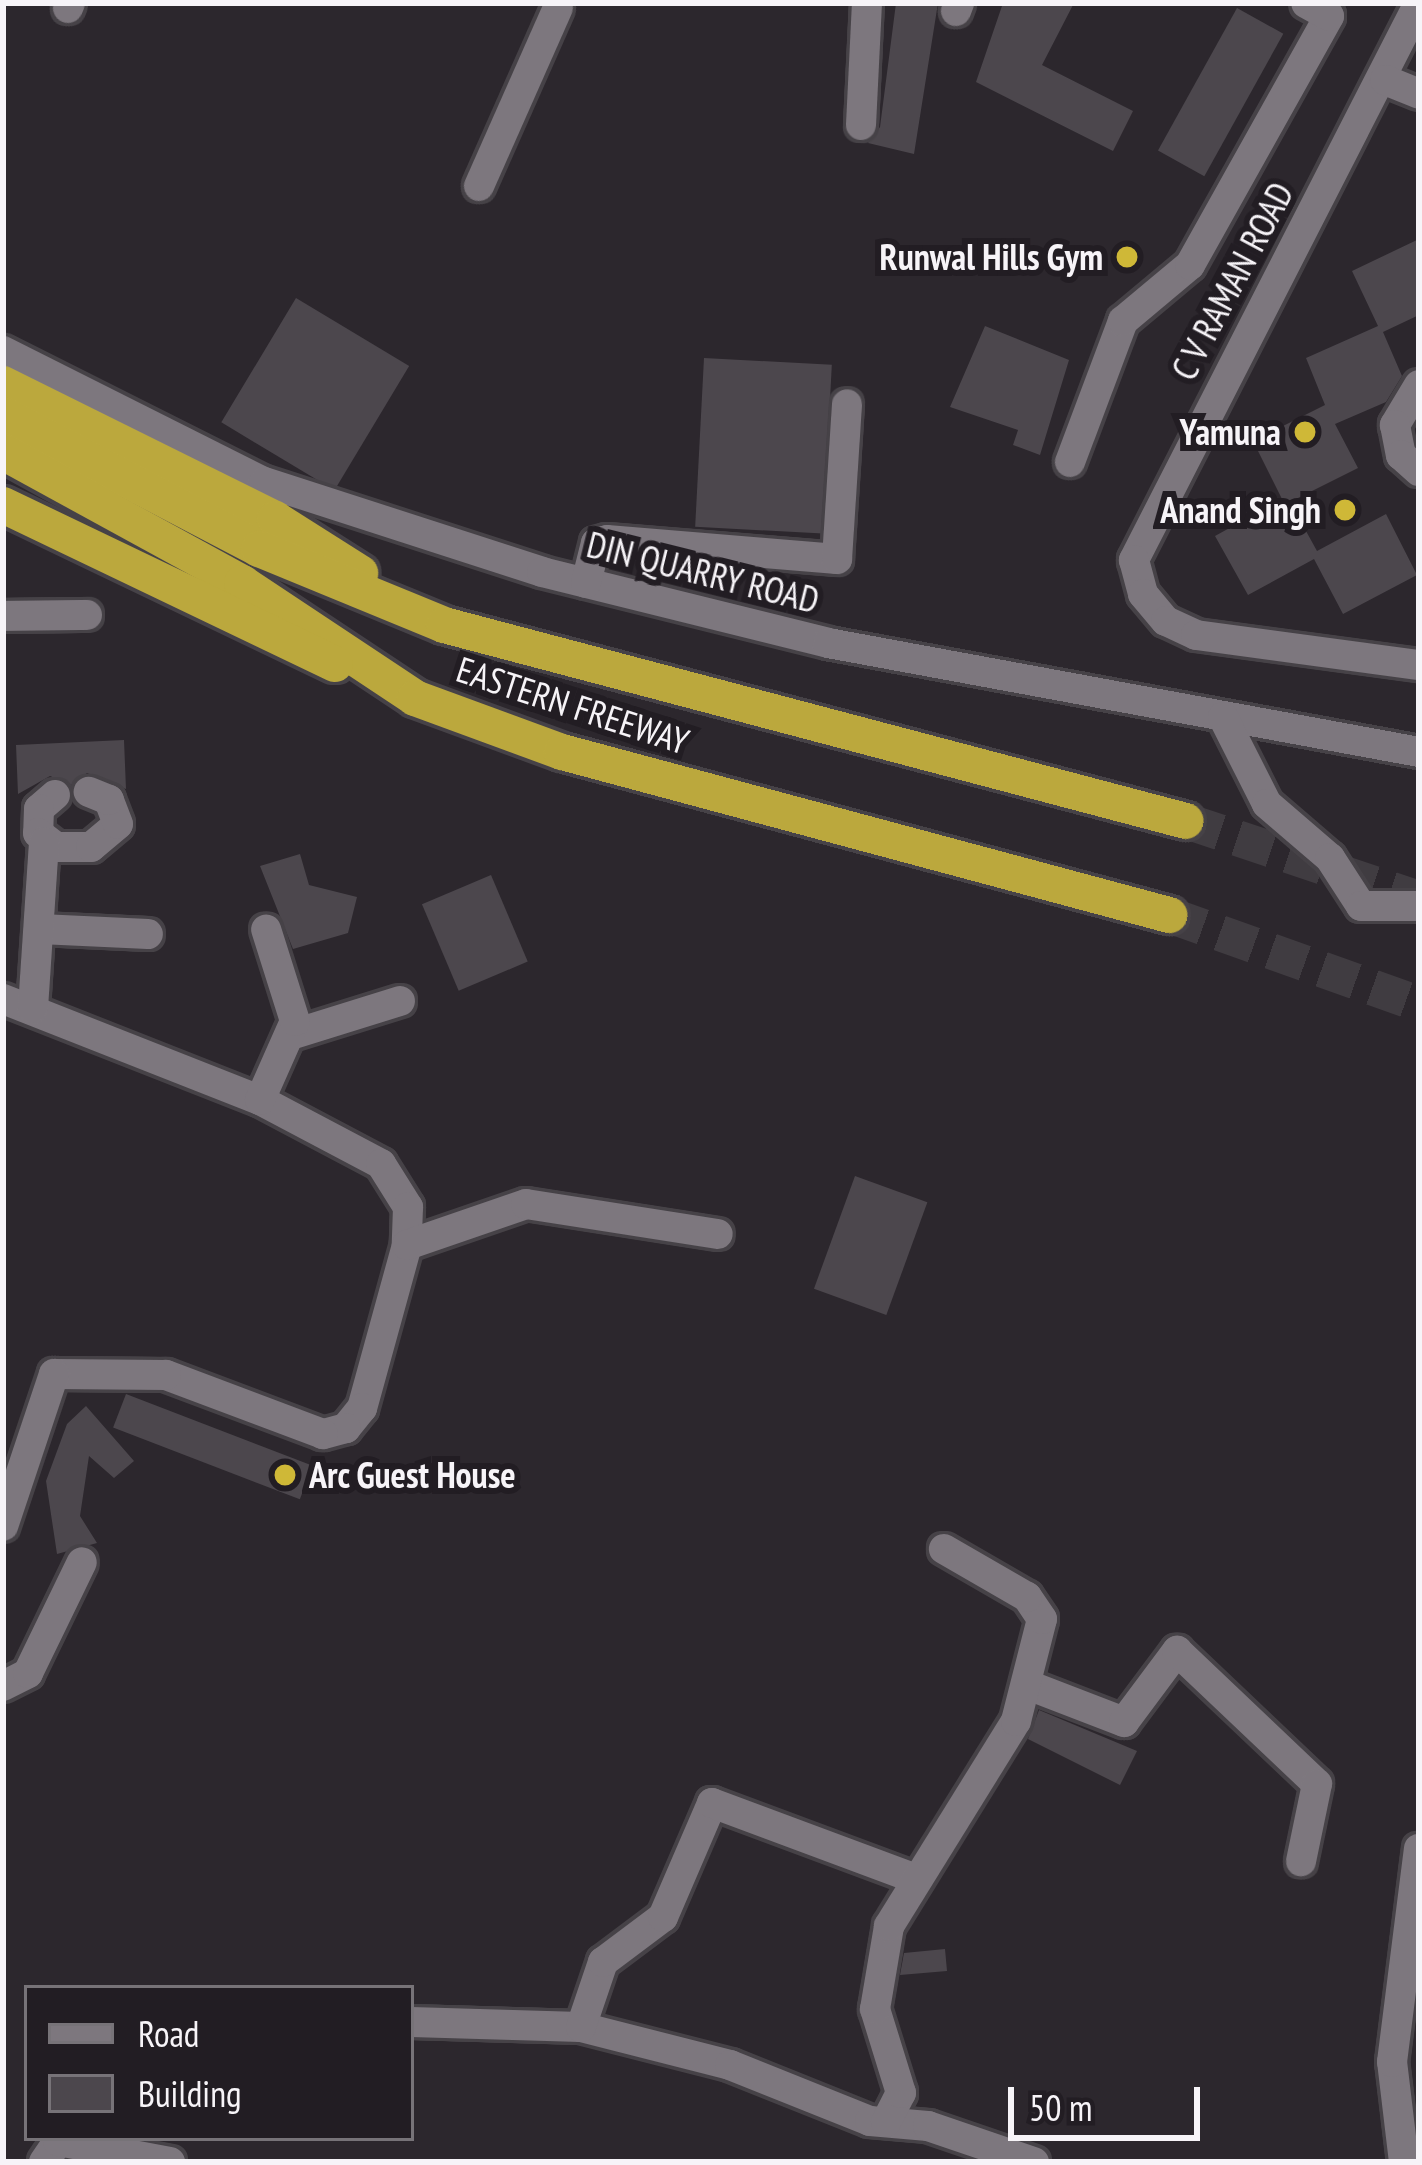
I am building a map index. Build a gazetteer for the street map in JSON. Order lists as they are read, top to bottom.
{
  "streets": {
    "highway": ["EASTERN FREEWAY"],
    "street": ["C V RAMAN ROAD", "DIN QUARRY ROAD"]
  },
  "places": [
    "Runwal Hills Gym",
    "Yamuna",
    "Anand Singh",
    "Arc Guest House"
  ],
  "legend": ["Road", "Building"],
  "scale_bar": "50 m"
}
